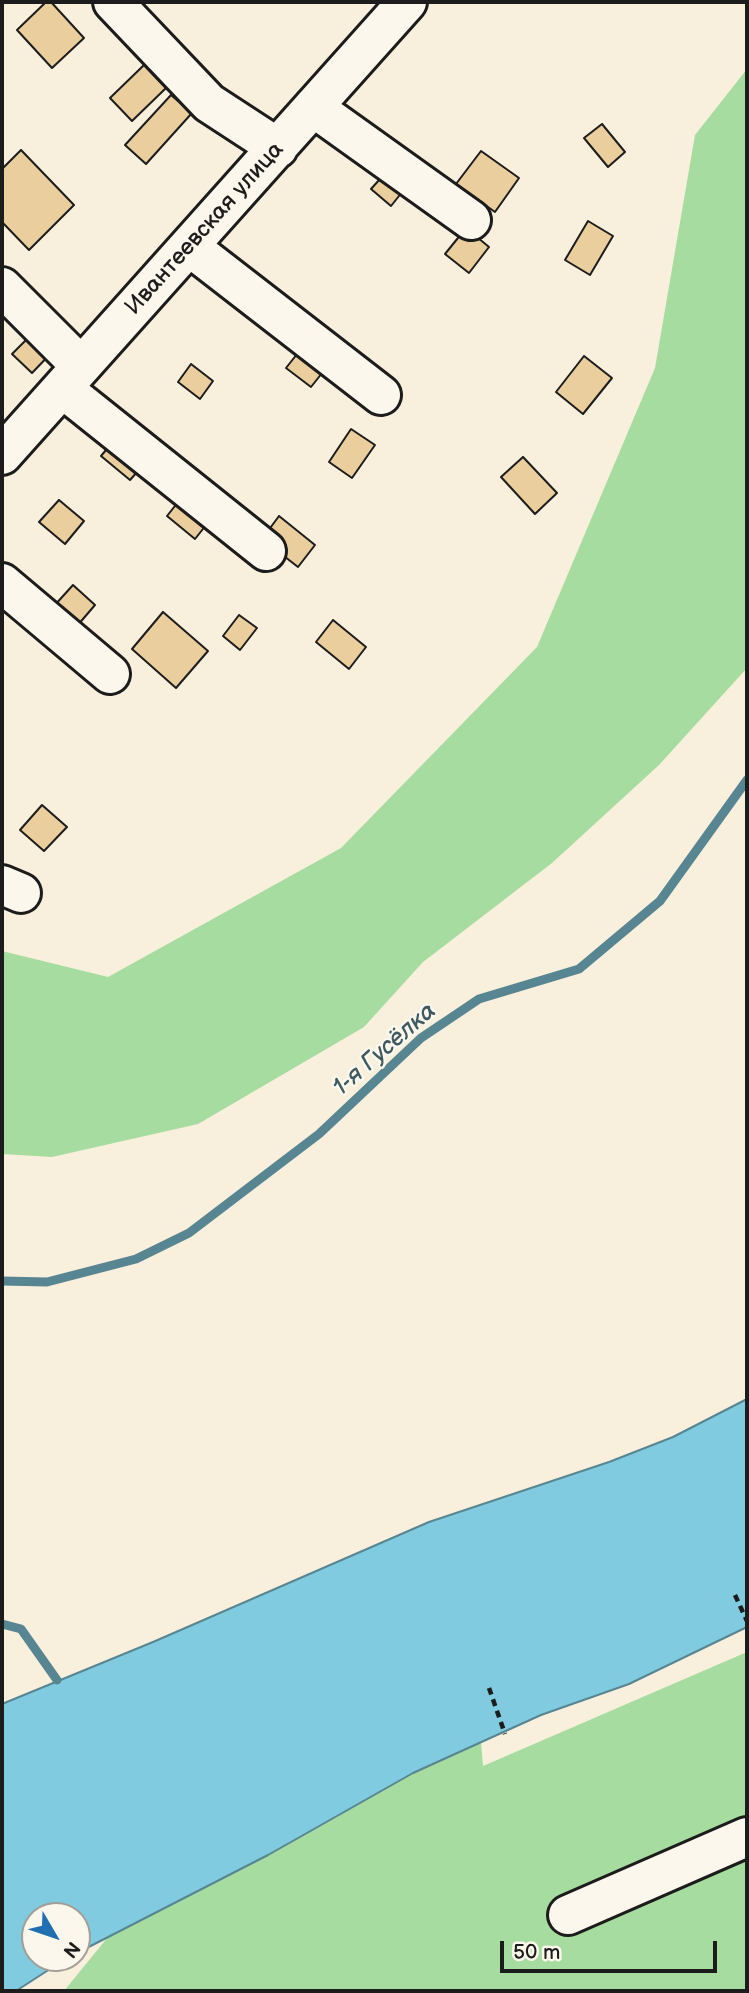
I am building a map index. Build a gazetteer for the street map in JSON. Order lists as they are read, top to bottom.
{
  "streets": {
    "street": ["Ивантеевская улица"]
  },
  "water": ["1-я Гусёлка"],
  "scale_bar": "50 m",
  "north": "bottom right"
}
